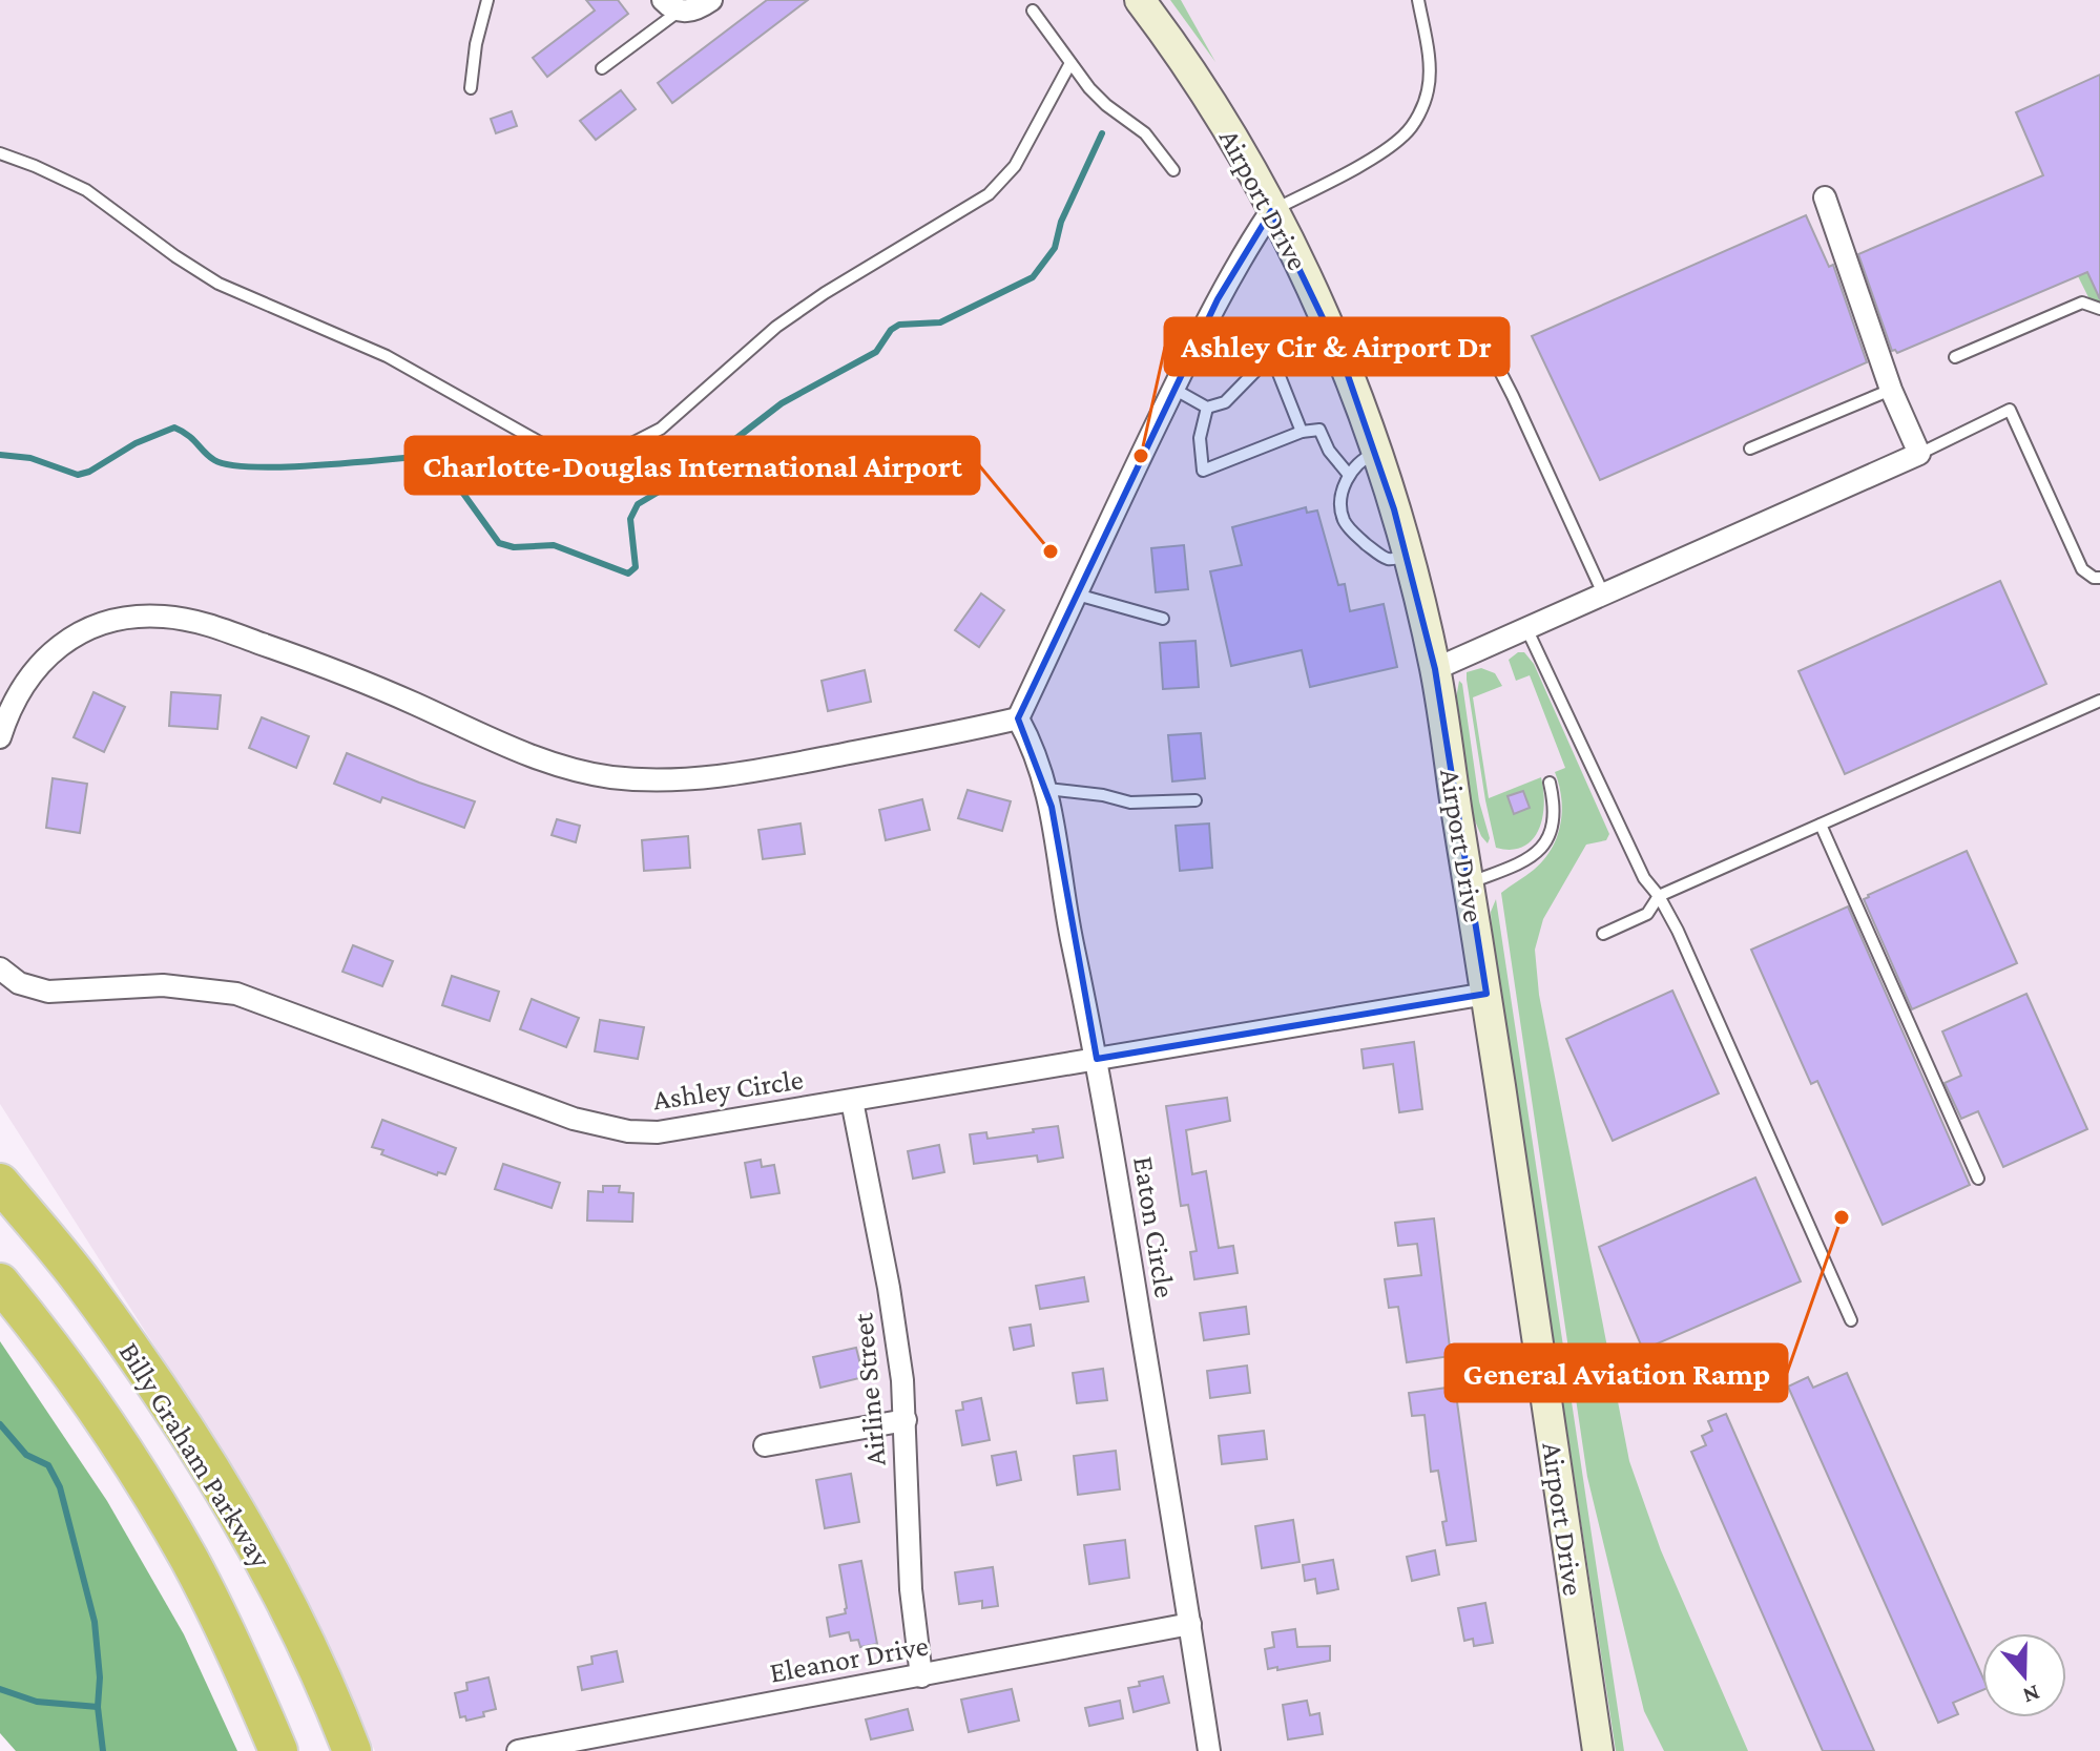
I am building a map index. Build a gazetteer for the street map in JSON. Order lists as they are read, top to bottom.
{
  "streets": {
    "highway": ["Billy Graham Parkway"],
    "street": [
      "Airport Drive",
      "Ashley Circle",
      "Eaton Circle",
      "Airline Street",
      "Eleanor Drive"
    ]
  },
  "crossings": [
    ["Airport Drive", "Ashley Circle"],
    ["Ashley Circle", "Eaton Circle"],
    ["Ashley Circle", "Airline Street"],
    ["Eaton Circle", "Eleanor Drive"],
    ["Airline Street", "Eleanor Drive"]
  ],
  "places": ["Ashley Cir & Airport Dr", "Charlotte-Douglas International Airport", "General Aviation Ramp"],
  "north": "bottom"
}
